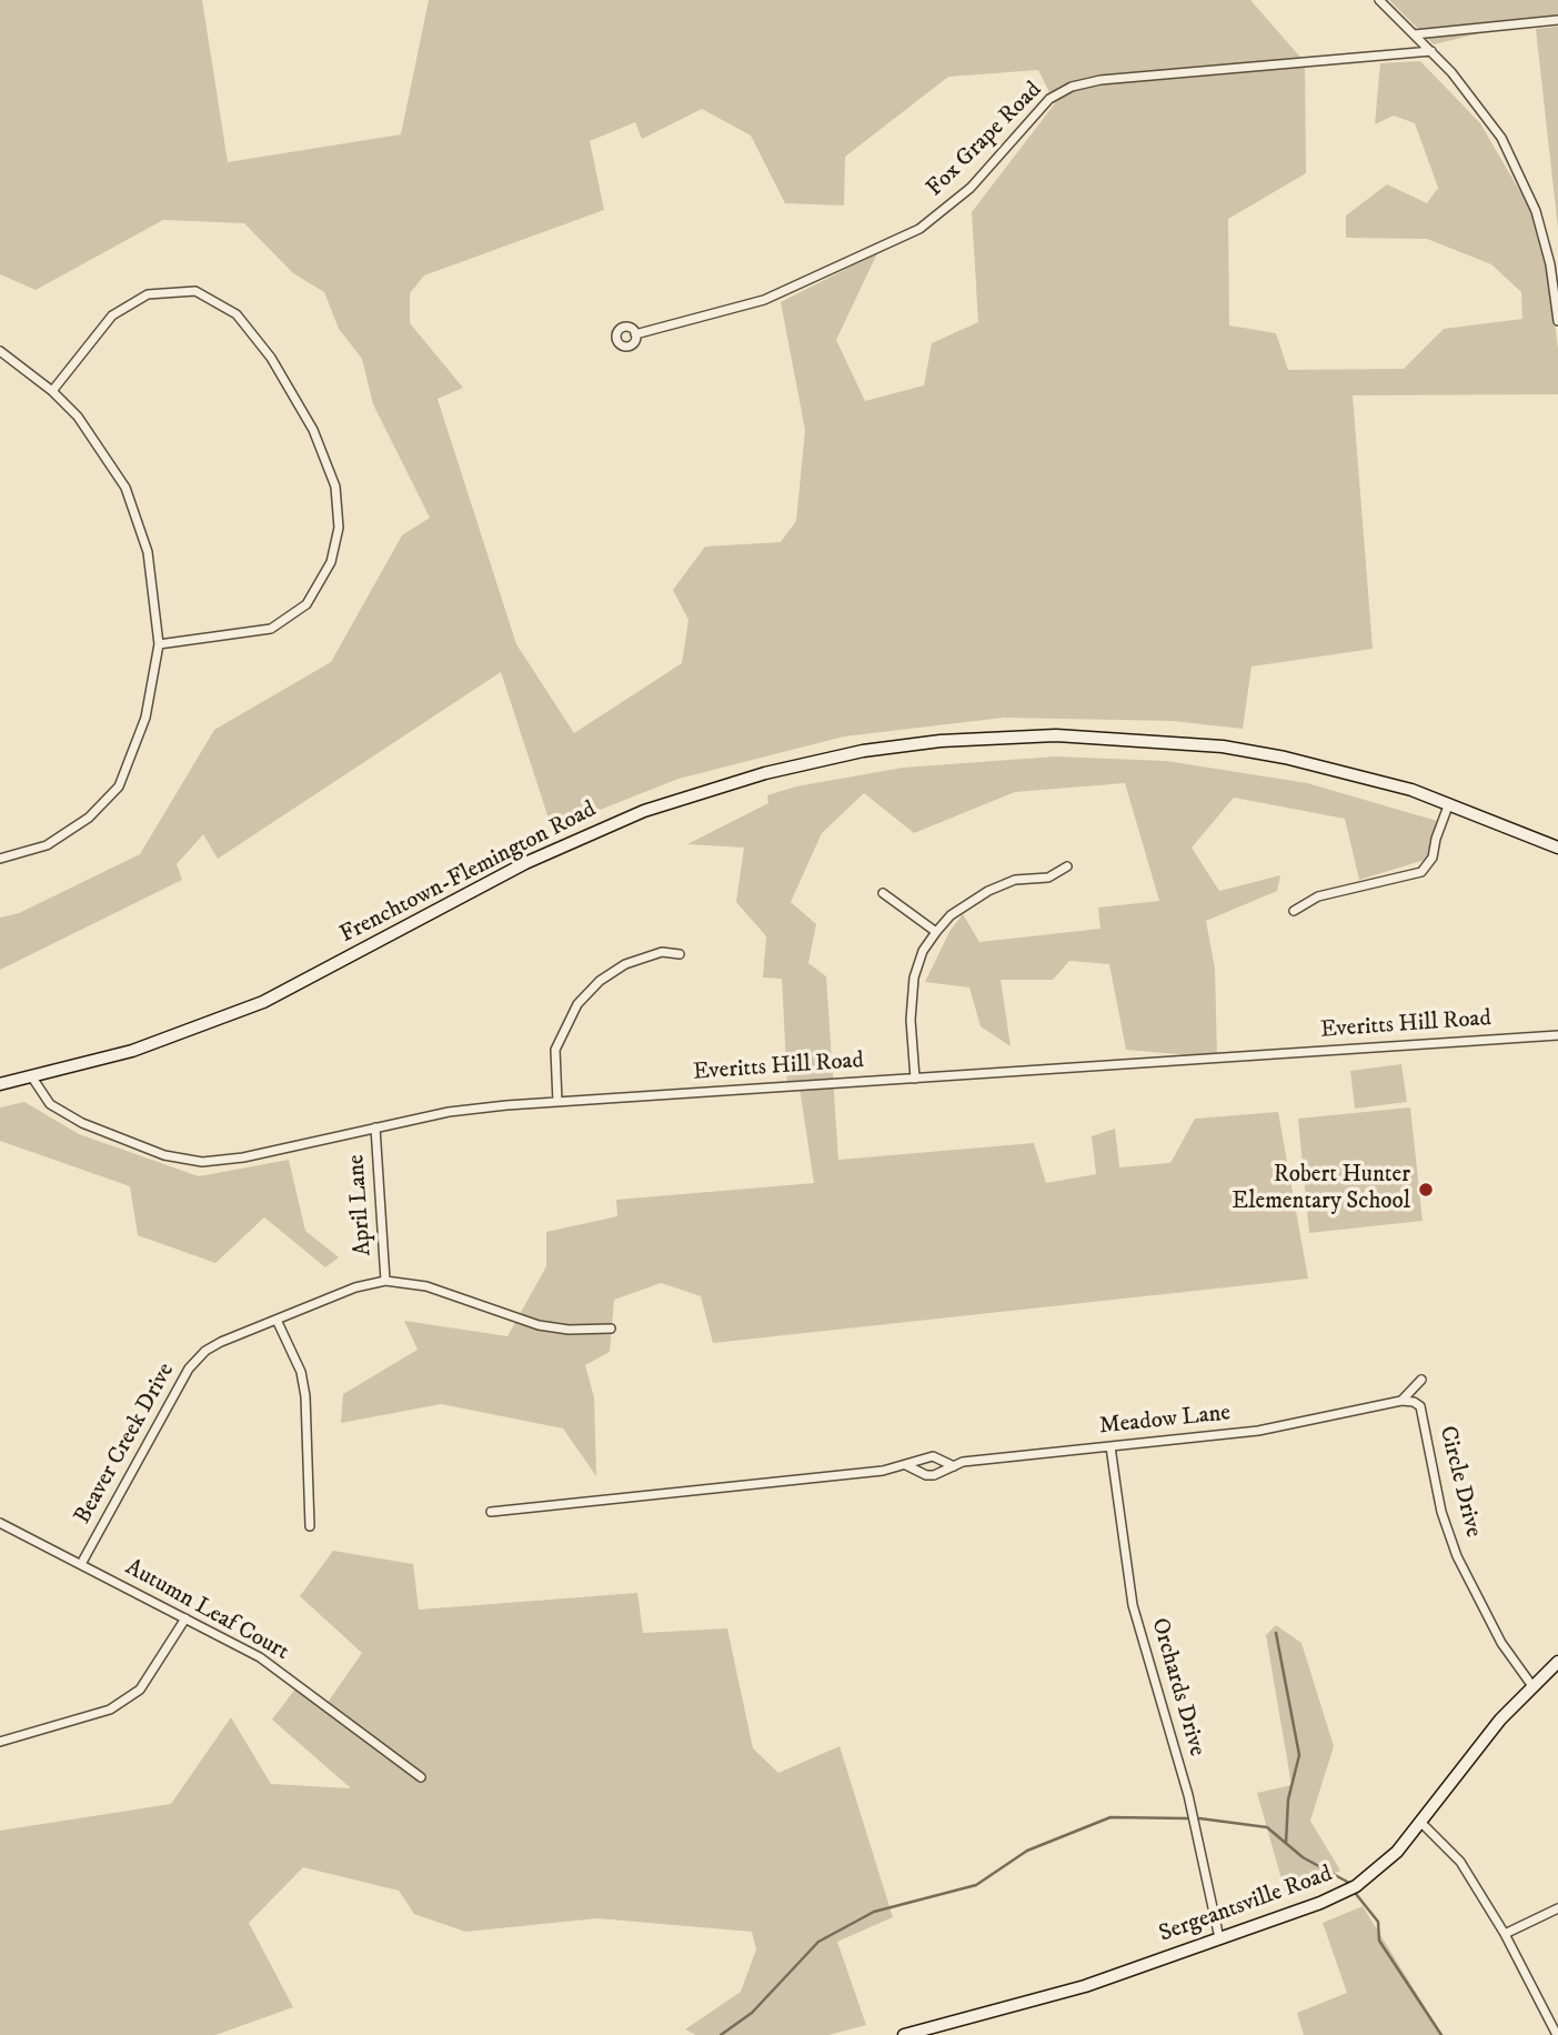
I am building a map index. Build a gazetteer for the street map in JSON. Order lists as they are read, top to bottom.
{
  "streets": {
    "main road": ["Frenchtown-Flemington Road", "Sergeantsville Road"],
    "street": [
      "Fox Grape Road",
      "Everitts Hill Road",
      "April Lane",
      "Meadow Lane",
      "Beaver Creek Drive",
      "Circle Drive",
      "Autumn Leaf Court",
      "Orchards Drive"
    ]
  },
  "crossings": [
    ["Frenchtown-Flemington Road", "Everitts Hill Road"],
    ["Everitts Hill Road", "April Lane"],
    ["April Lane", "Beaver Creek Drive"],
    ["Meadow Lane", "Circle Drive"],
    ["Meadow Lane", "Orchards Drive"],
    ["Beaver Creek Drive", "Autumn Leaf Court"],
    ["Circle Drive", "Sergeantsville Road"],
    ["Orchards Drive", "Sergeantsville Road"]
  ],
  "places": ["Robert Hunter Elementary School"]
}
